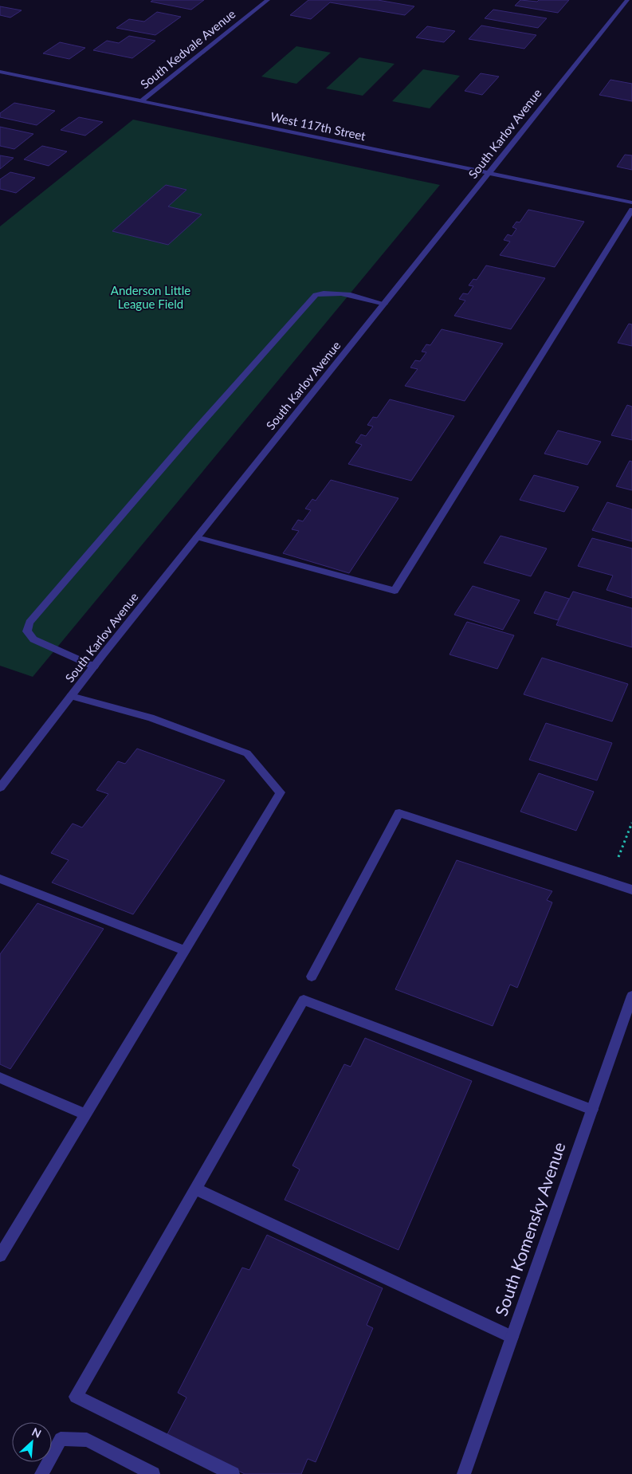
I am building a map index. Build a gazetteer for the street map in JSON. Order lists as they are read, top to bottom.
{
  "streets": {
    "street": [
      "South Kedvale Avenue",
      "West 117th Street",
      "South Karlov Avenue",
      "South Komensky Avenue"
    ]
  },
  "crossings": [
    ["South Kedvale Avenue", "West 117th Street"],
    ["West 117th Street", "South Karlov Avenue"]
  ],
  "parks": ["Anderson Little League Field"],
  "north": "top right"
}
